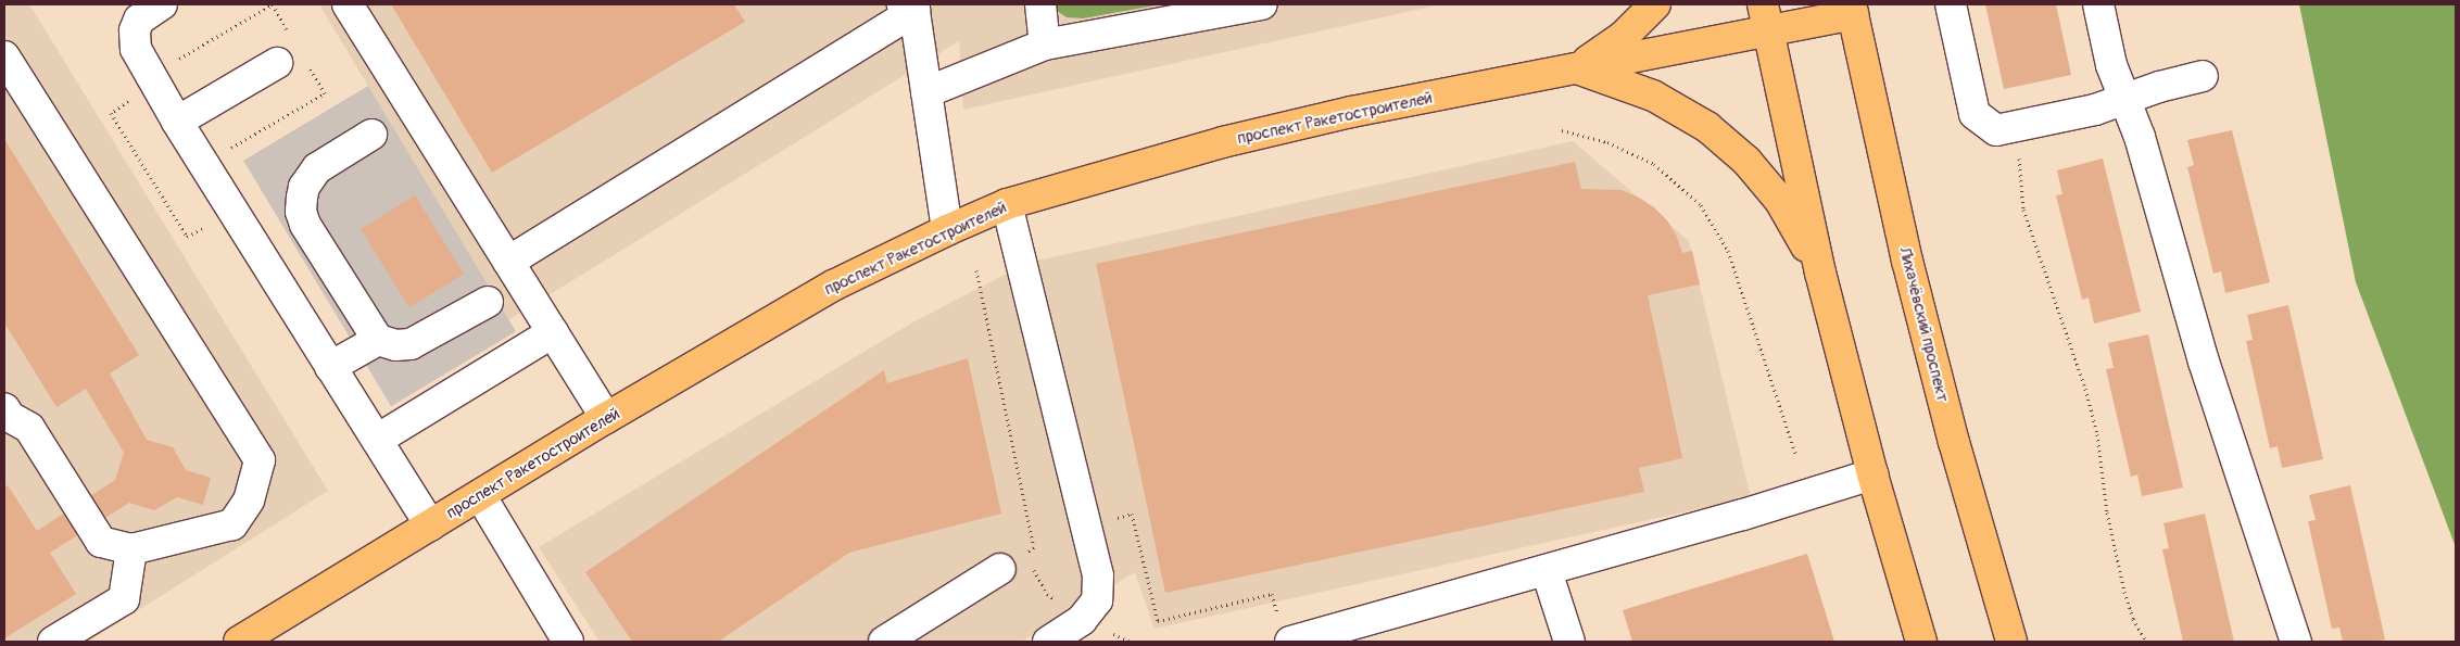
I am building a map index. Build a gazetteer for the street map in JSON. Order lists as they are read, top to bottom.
{
  "streets": {
    "main road": ["проспект Ракетостроителей", "Лихачёвский проспект"]
  },
  "crossings": [
    ["проспект Ракетостроителей", "Лихачёвский проспект"]
  ]
}
